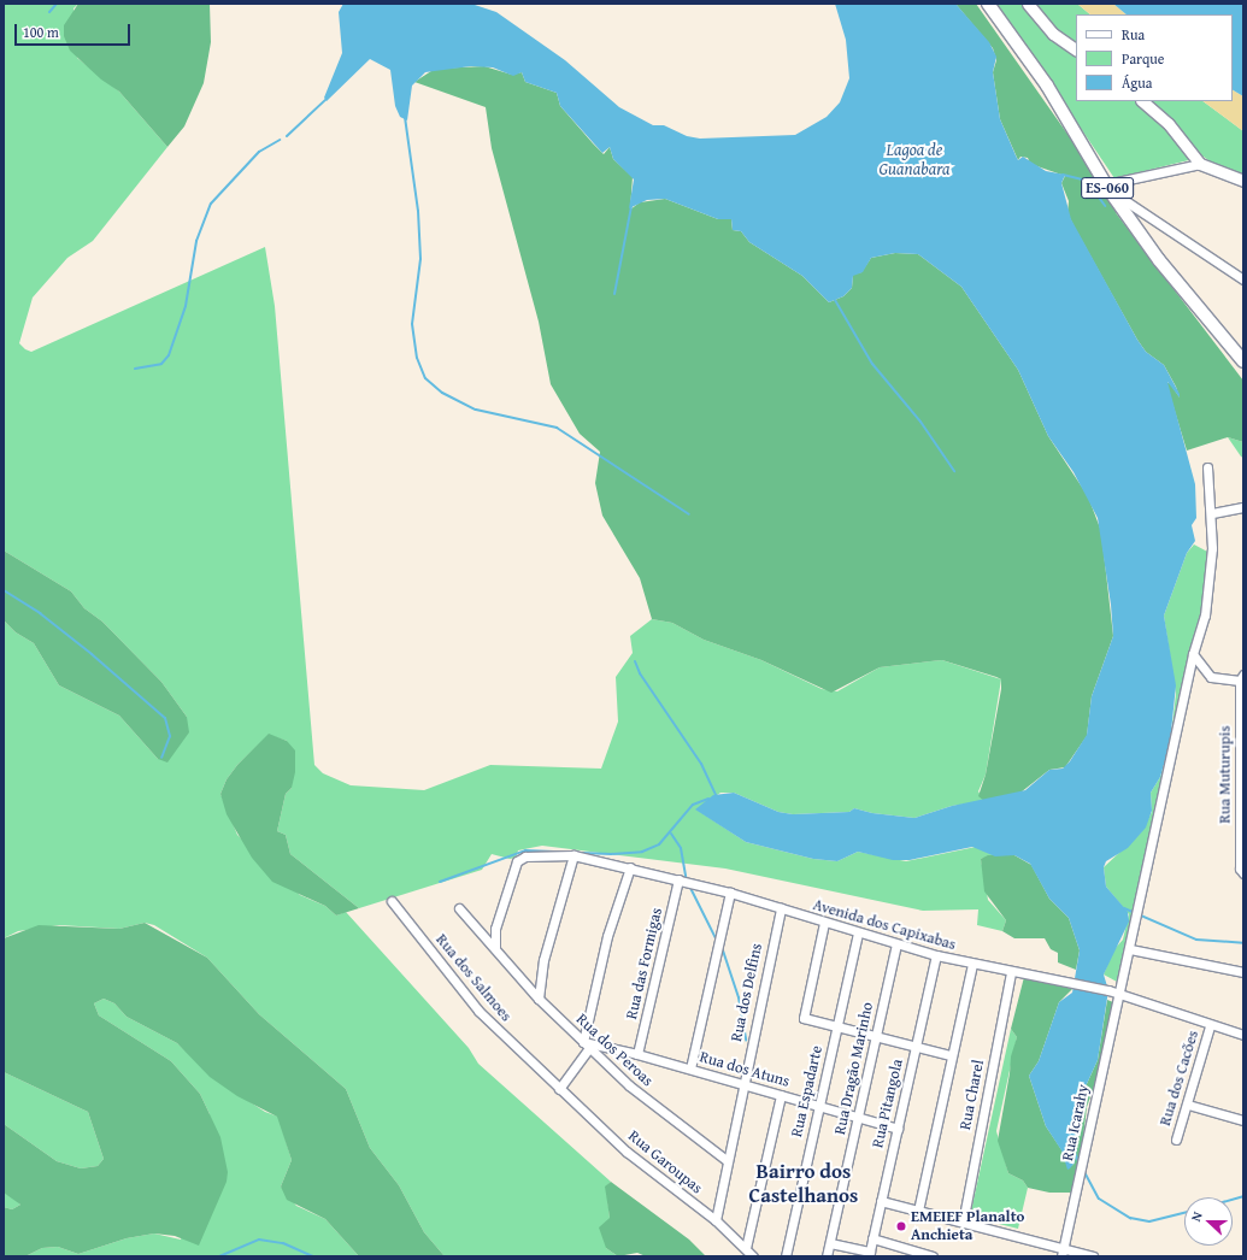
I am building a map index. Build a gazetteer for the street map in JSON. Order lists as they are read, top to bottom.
{
  "streets": {
    "main road": ["ES-060"],
    "street": [
      "Rua Muturupis",
      "Avenida dos Capixabas",
      "Rua das Formigas",
      "Rua dos Salmoes",
      "Rua dos Delfins",
      "Rua dos Peroas",
      "Rua Dragão Marinho",
      "Rua dos Atuns",
      "Rua dos Cacões",
      "Rua Espadarte",
      "Rua Charel",
      "Rua Pitangola",
      "Rua Icarahy",
      "Rua Garoupas"
    ]
  },
  "crossings": [
    ["Avenida dos Capixabas", "Rua das Formigas"],
    ["Avenida dos Capixabas", "Rua dos Delfins"],
    ["Avenida dos Capixabas", "Rua dos Peroas"],
    ["Avenida dos Capixabas", "Rua Dragão Marinho"],
    ["Avenida dos Capixabas", "Rua dos Cacões"],
    ["Avenida dos Capixabas", "Rua Espadarte"],
    ["Avenida dos Capixabas", "Rua Charel"],
    ["Avenida dos Capixabas", "Rua Pitangola"],
    ["Avenida dos Capixabas", "Rua Icarahy"],
    ["Rua das Formigas", "Rua dos Atuns"],
    ["Rua dos Salmoes", "Rua Garoupas"],
    ["Rua dos Delfins", "Rua dos Peroas"],
    ["Rua dos Delfins", "Rua dos Atuns"],
    ["Rua dos Delfins", "Rua Garoupas"],
    ["Rua dos Peroas", "Rua dos Atuns"],
    ["Rua Dragão Marinho", "Rua dos Atuns"],
    ["Rua dos Atuns", "Rua Espadarte"],
    ["Rua dos Atuns", "Rua Pitangola"]
  ],
  "districts": ["Bairro dos Castelhanos"],
  "water": ["Lagoa de Guanabara"],
  "places": ["EMEIEF Planalto Anchieta"],
  "legend": ["Rua", "Parque", "Água"],
  "scale_bar": "100 m",
  "north": "left"
}
